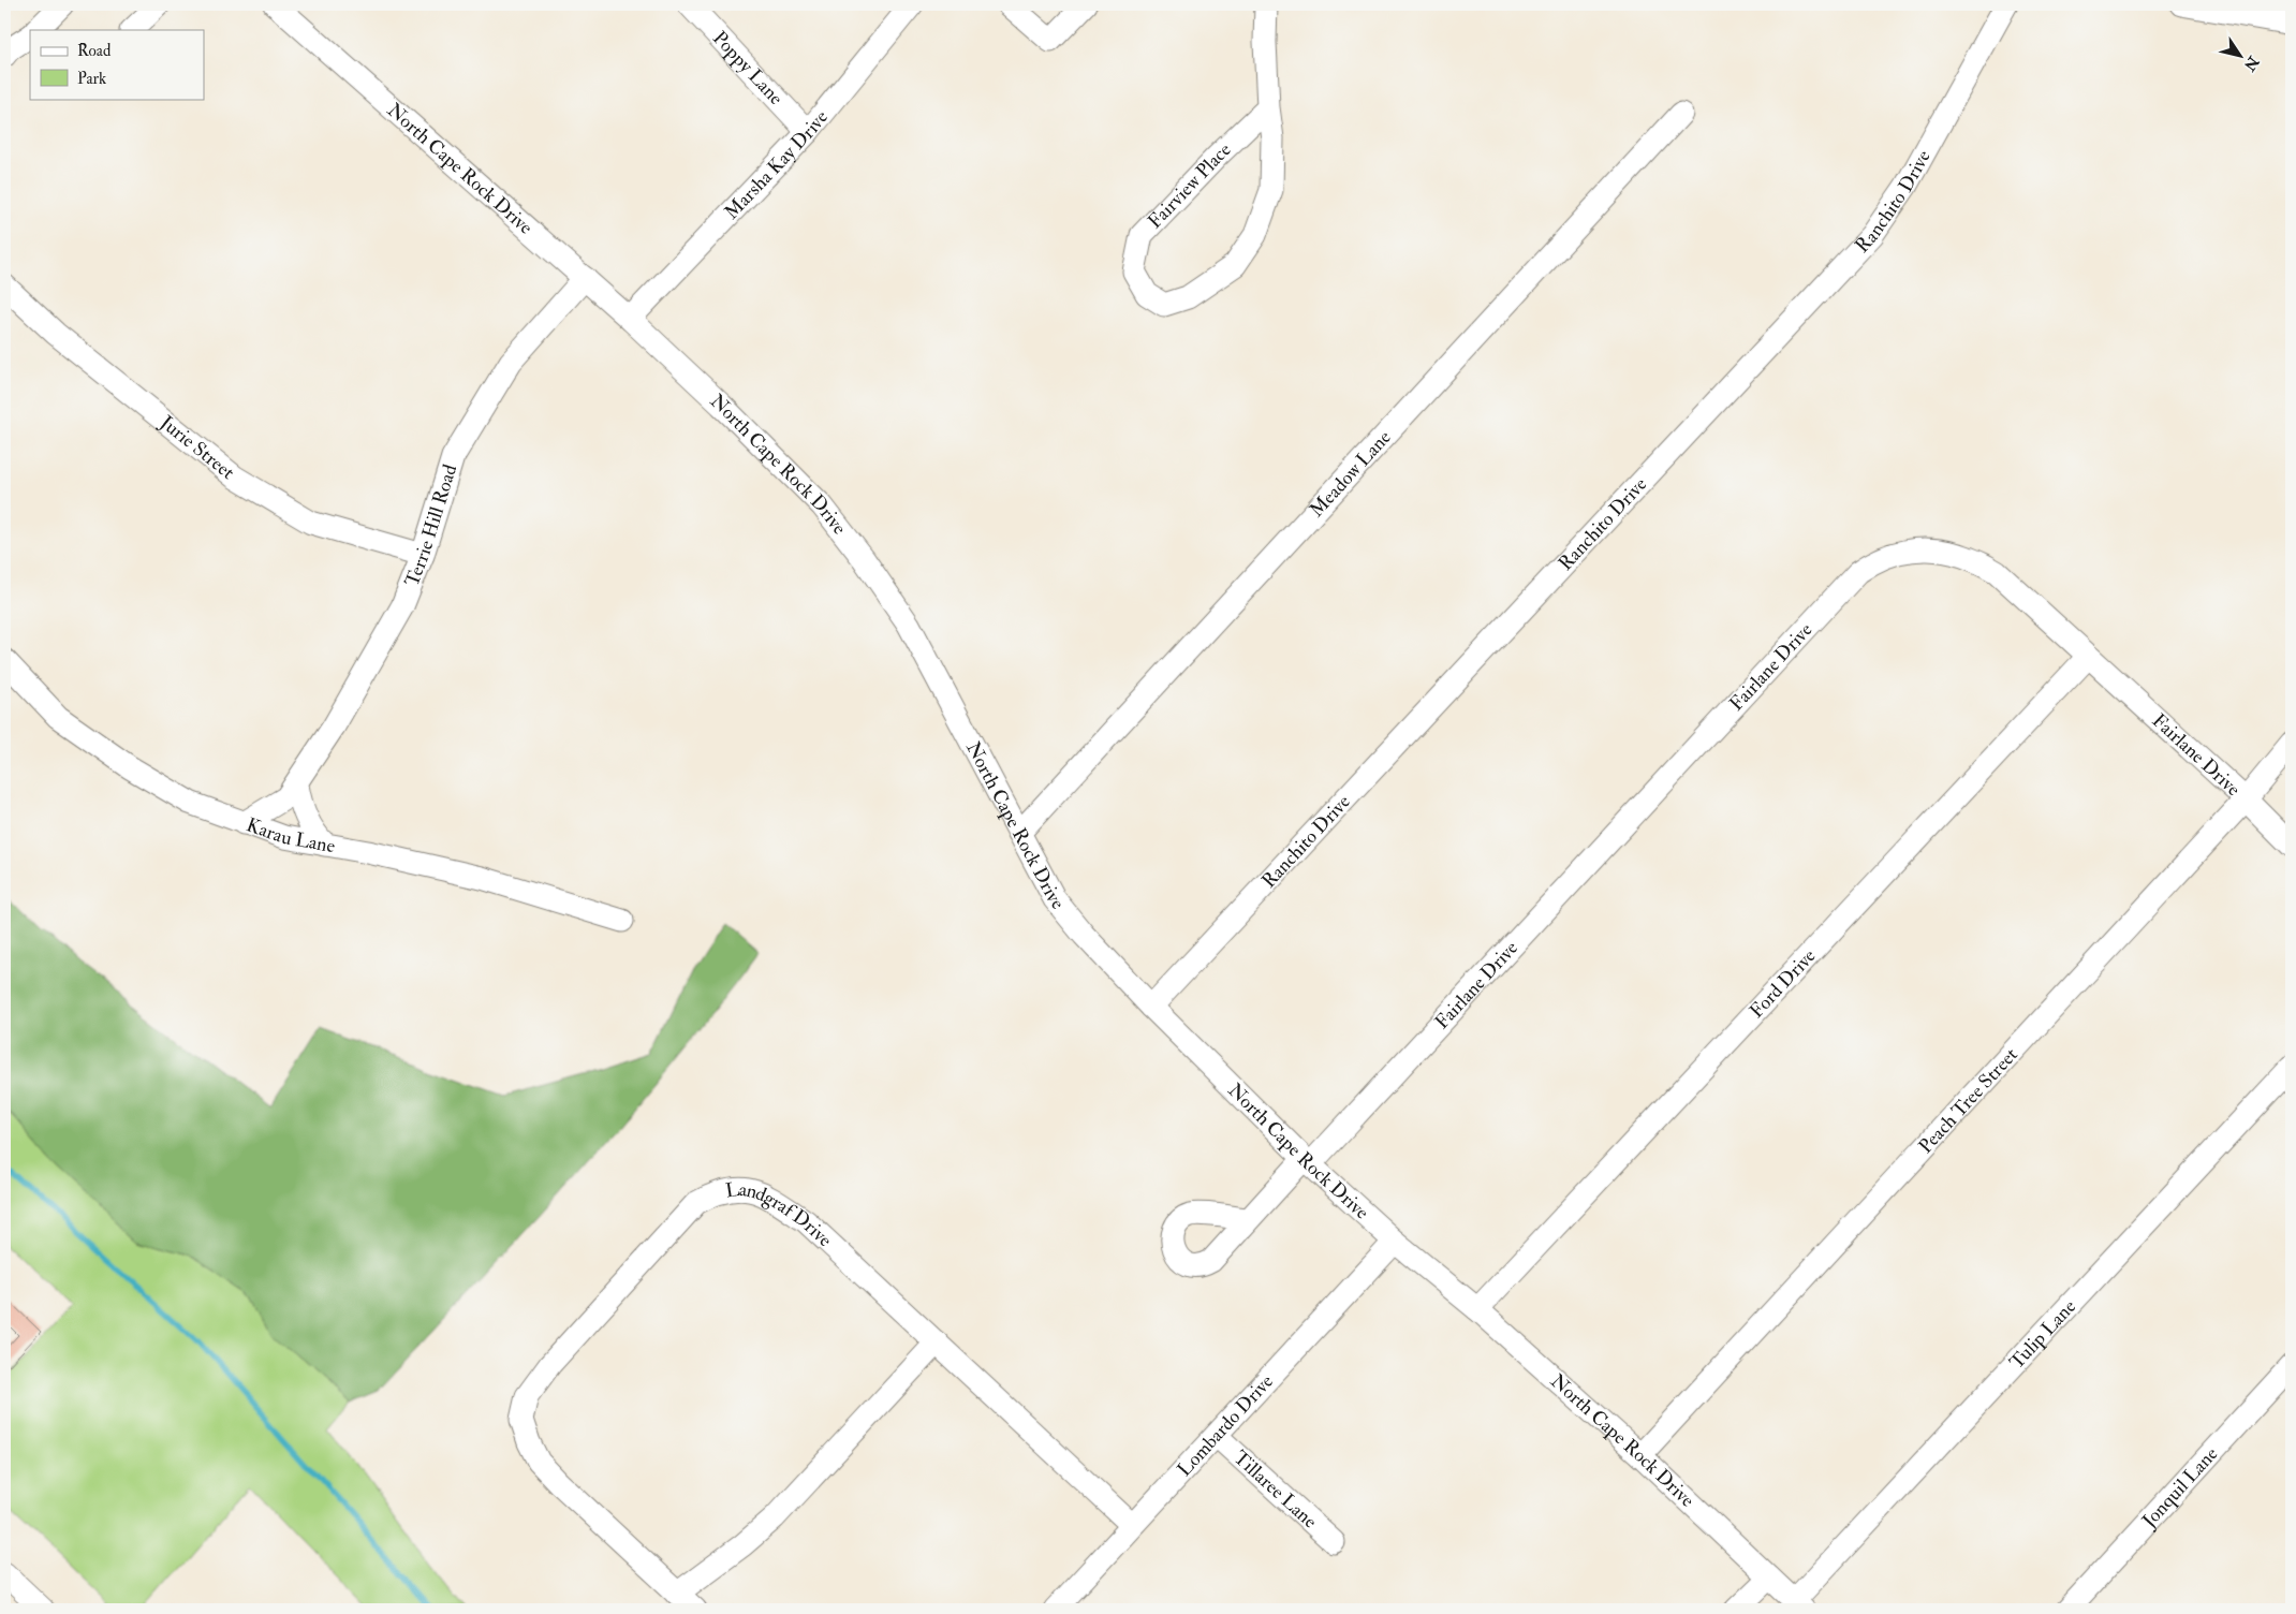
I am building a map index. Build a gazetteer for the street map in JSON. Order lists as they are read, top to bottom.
{
  "streets": {
    "street": [
      "Poppy Lane",
      "Marsha Kay Drive",
      "North Cape Rock Drive",
      "Fairview Place",
      "Ranchito Drive",
      "Jurie Street",
      "Meadow Lane",
      "Terrie Hill Road",
      "Fairlane Drive",
      "Karau Lane",
      "Ford Drive",
      "Peach Tree Street",
      "Landgraf Drive",
      "Tulip Lane",
      "Lombardo Drive",
      "Jonquil Lane",
      "Tillaree Lane"
    ]
  },
  "crossings": [
    ["Poppy Lane", "Marsha Kay Drive"],
    ["Marsha Kay Drive", "North Cape Rock Drive"],
    ["North Cape Rock Drive", "Ranchito Drive"],
    ["North Cape Rock Drive", "Meadow Lane"],
    ["North Cape Rock Drive", "Terrie Hill Road"],
    ["North Cape Rock Drive", "Fairlane Drive"],
    ["North Cape Rock Drive", "Ford Drive"],
    ["North Cape Rock Drive", "Peach Tree Street"],
    ["North Cape Rock Drive", "Tulip Lane"],
    ["North Cape Rock Drive", "Lombardo Drive"],
    ["Jurie Street", "Terrie Hill Road"],
    ["Terrie Hill Road", "Karau Lane"],
    ["Fairlane Drive", "Ford Drive"],
    ["Fairlane Drive", "Peach Tree Street"],
    ["Landgraf Drive", "Lombardo Drive"],
    ["Lombardo Drive", "Tillaree Lane"]
  ],
  "legend": ["Road", "Park"],
  "north": "bottom right"
}
